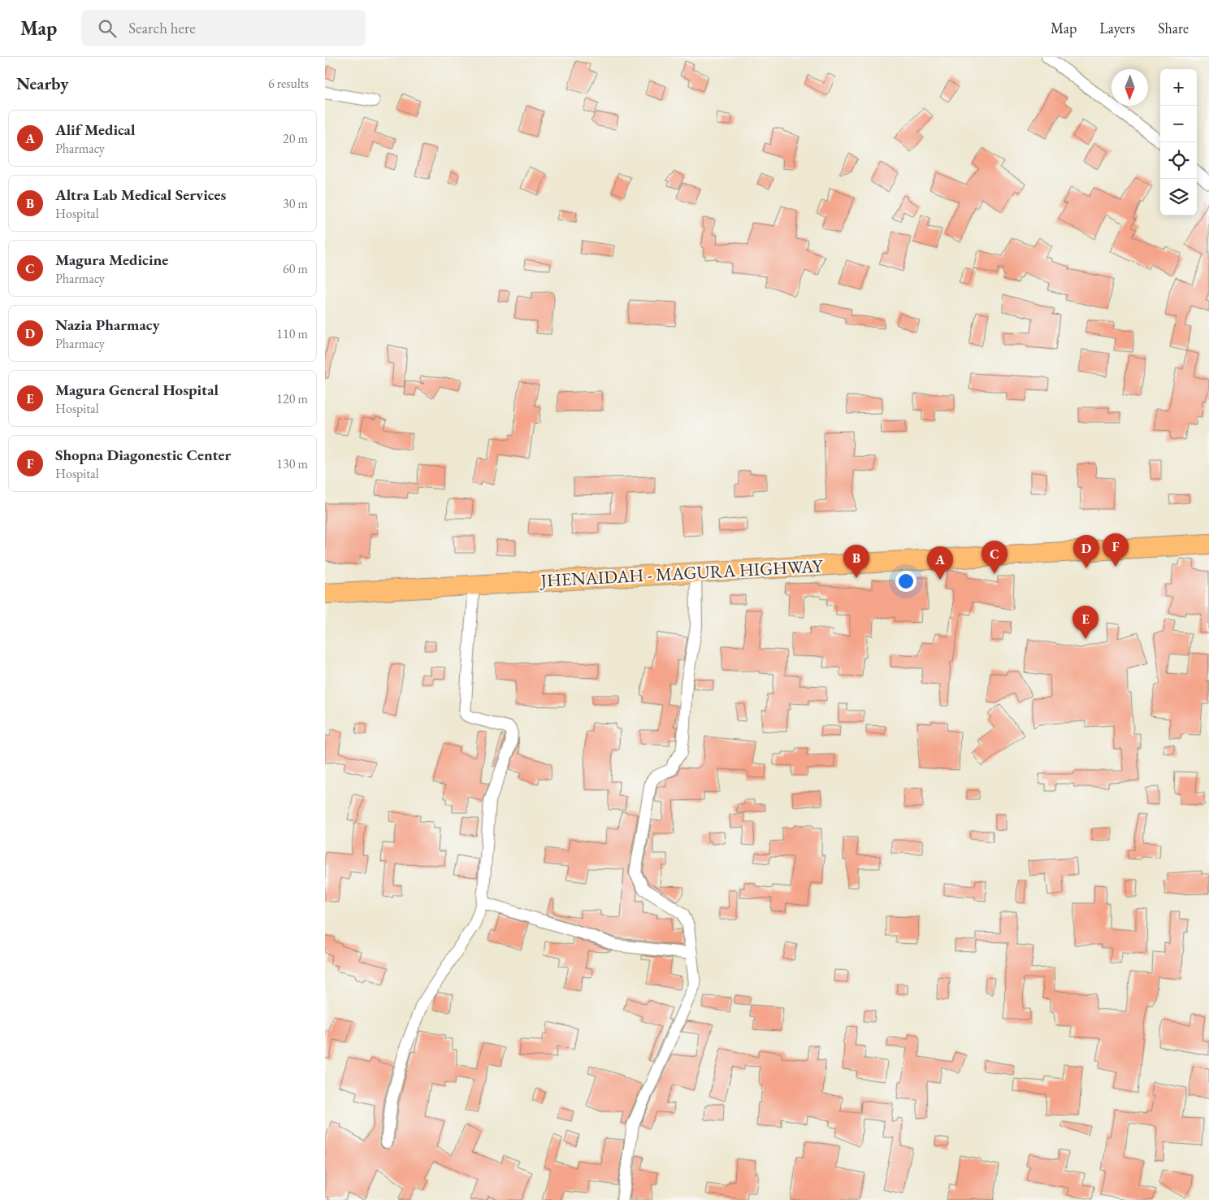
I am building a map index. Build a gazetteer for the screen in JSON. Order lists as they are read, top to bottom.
{
  "streets": {
    "highway": ["JHENAIDAH - MAGURA HIGHWAY"]
  },
  "north": "bottom",
  "page": {
    "header": "Map",
    "search": "Search here",
    "nav": ["Map", "Layers", "Share"],
    "heading": ["Nearby", "6 results"],
    "map_buttons": ["+", "−"],
    "list": [
      {
        "mark": "A",
        "name": "Alif Medical",
        "note": "Pharmacy",
        "value": "20 m"
      },
      {
        "mark": "B",
        "name": "Altra Lab Medical Services",
        "note": "Hospital",
        "value": "30 m"
      },
      {
        "mark": "C",
        "name": "Magura Medicine",
        "note": "Pharmacy",
        "value": "60 m"
      },
      {
        "mark": "D",
        "name": "Nazia Pharmacy",
        "note": "Pharmacy",
        "value": "110 m"
      },
      {
        "mark": "E",
        "name": "Magura General Hospital",
        "note": "Hospital",
        "value": "120 m"
      },
      {
        "mark": "F",
        "name": "Shopna Diagonestic Center",
        "note": "Hospital",
        "value": "130 m"
      }
    ],
    "pins": [
      "F",
      "D",
      "C",
      "B",
      "A",
      "E"
    ]
  }
}
